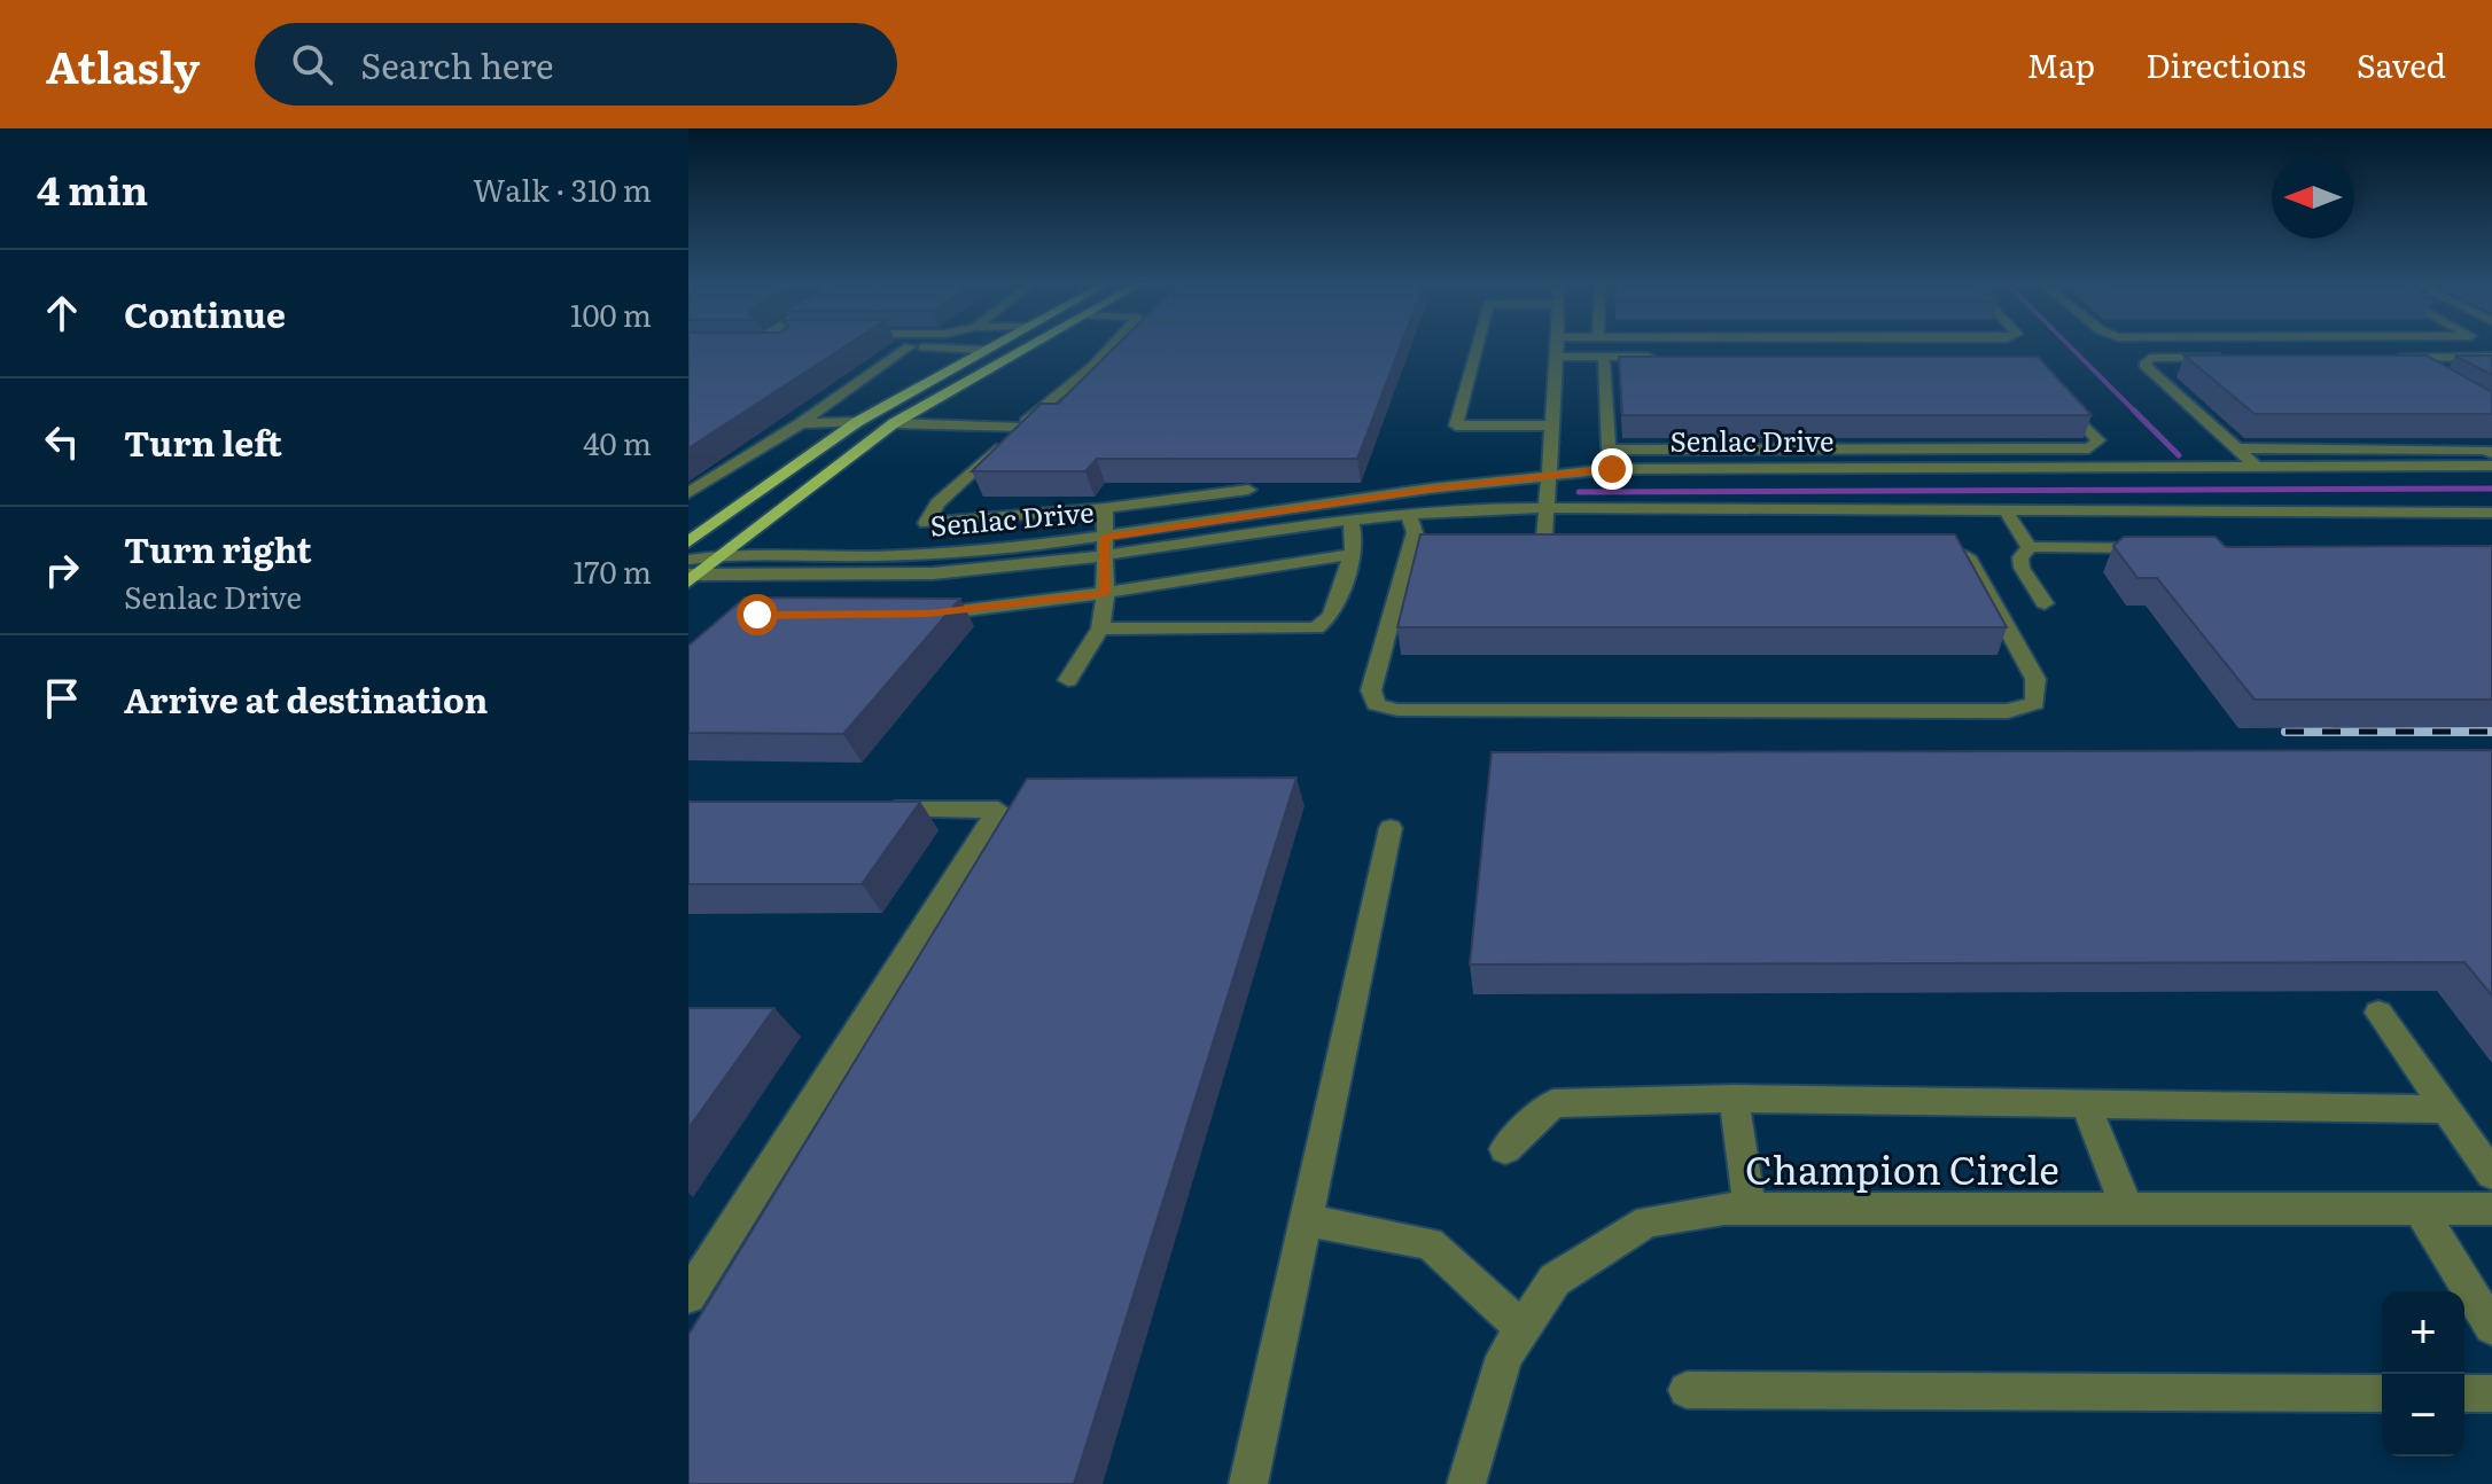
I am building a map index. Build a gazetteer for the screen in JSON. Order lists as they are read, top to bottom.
{
  "streets": {
    "street": ["Senlac Drive", "Champion Circle"]
  },
  "north": "left",
  "page": {
    "header": "Atlasly",
    "search": "Search here",
    "nav": ["Map", "Directions", "Saved"],
    "heading": ["4 min", "Walk · 310 m"],
    "list": [
      ["Continue", "100 m"],
      ["Turn left", "40 m"],
      ["Turn right", "Senlac Drive", "170 m"],
      "Arrive at destination"
    ],
    "map_buttons": ["+", "−"]
  }
}
